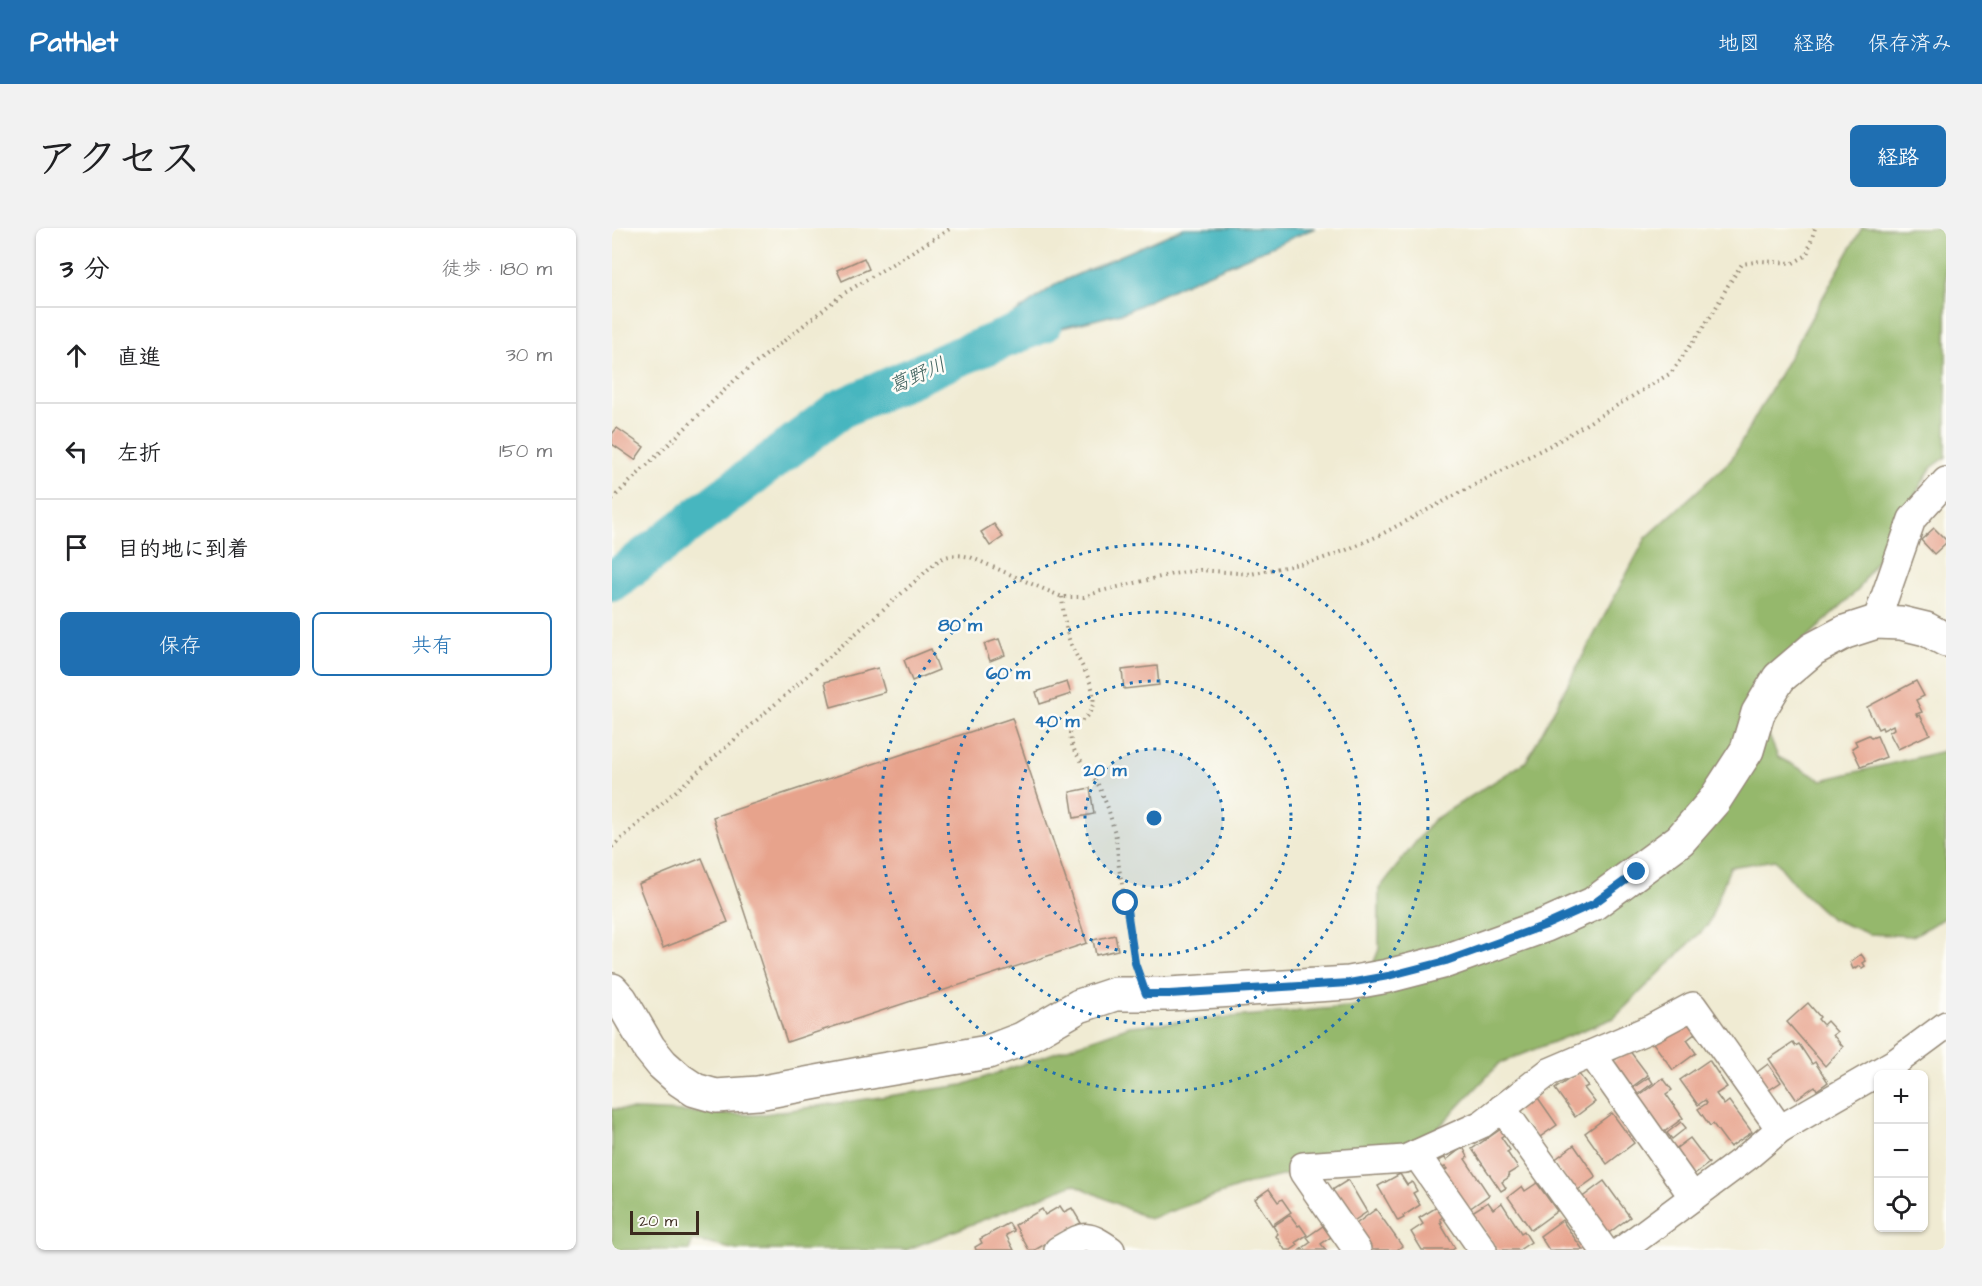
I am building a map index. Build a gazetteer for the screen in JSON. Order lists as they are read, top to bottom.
{
  "water": ["葛野川"],
  "scale_bar": "20 m",
  "page": {
    "header": "Pathlet",
    "nav": ["地図", "経路", "保存済み"],
    "title": "アクセス",
    "buttons": [
      "経路",
      ["保存", "共有"]
    ],
    "heading": ["3 分", "徒歩 · 180 m"],
    "list": [
      ["直進", "30 m"],
      ["左折", "150 m"],
      "目的地に到着"
    ],
    "map_buttons": ["+", "−"],
    "scale": "20 m"
  },
  "rings": [
    "80 m",
    "60 m",
    "40 m",
    "20 m"
  ]
}
